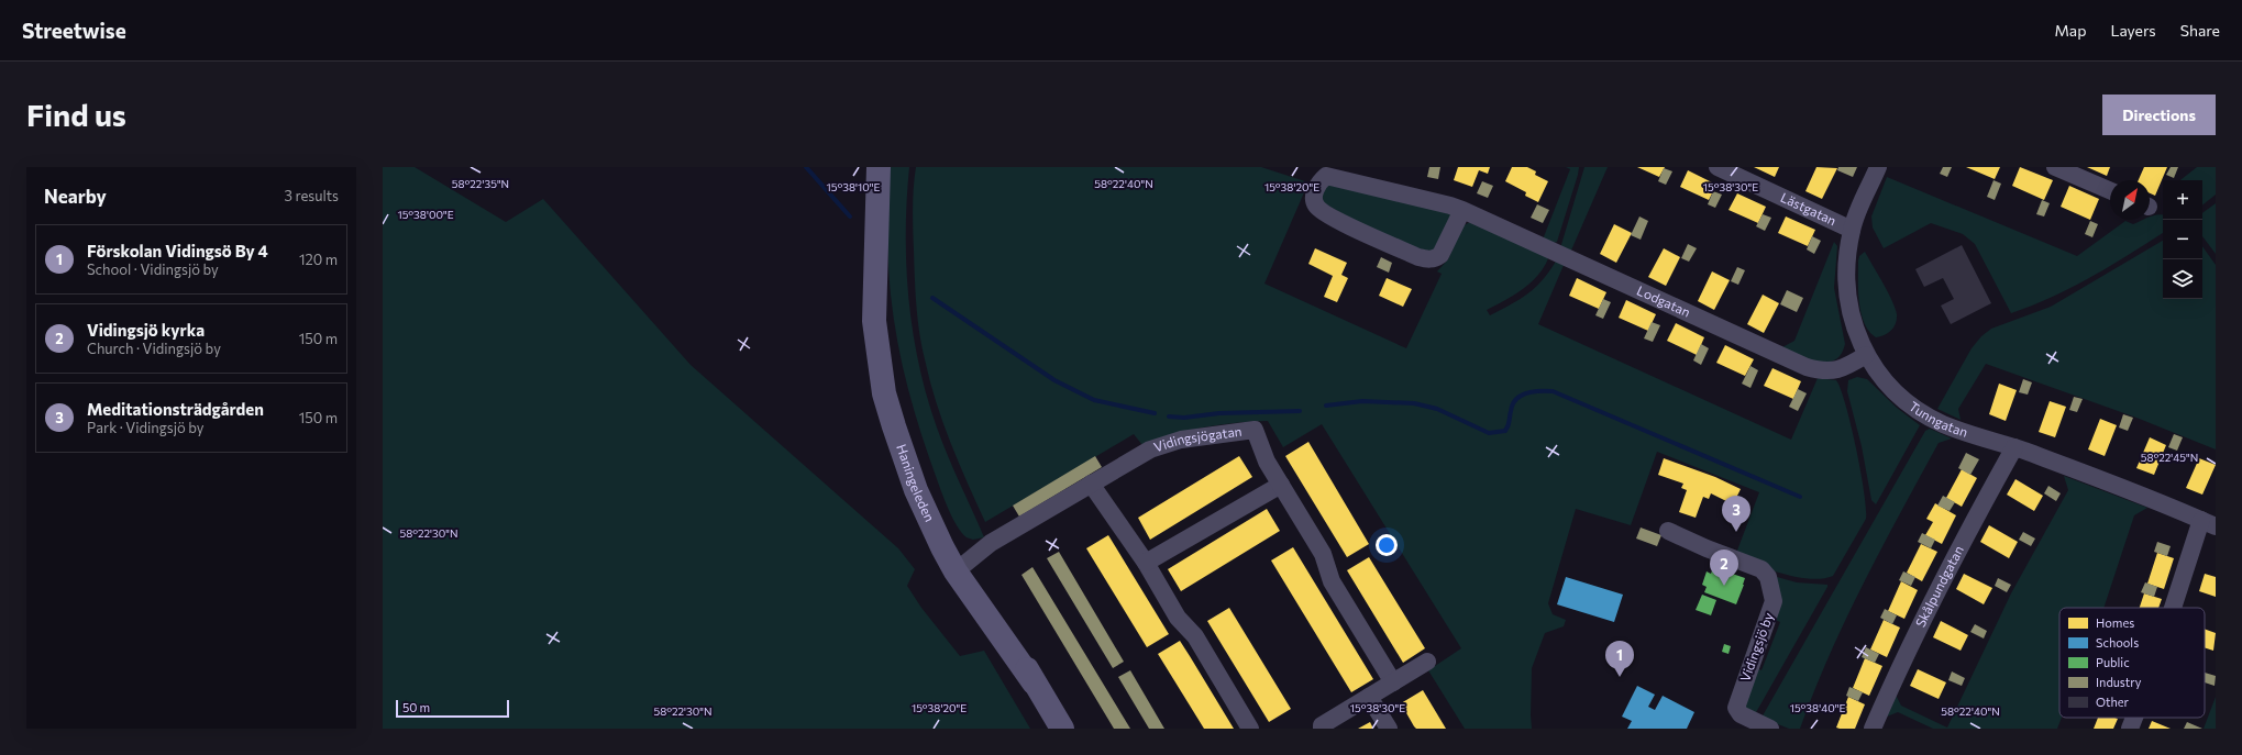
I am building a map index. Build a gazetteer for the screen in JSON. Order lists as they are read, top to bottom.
{
  "streets": {
    "main road": ["Haningeleden"],
    "street": [
      "Lästgatan",
      "Lodgatan",
      "Tunngatan",
      "Vidingsjögatan",
      "Skålpundgatan",
      "Vidingsjö by"
    ]
  },
  "crossings": [
    ["Lästgatan", "Tunngatan"],
    ["Lodgatan", "Tunngatan"],
    ["Tunngatan", "Skålpundgatan"],
    ["Vidingsjögatan", "Haningeleden"]
  ],
  "legend": [
    "Homes",
    "Schools",
    "Public",
    "Industry",
    "Other"
  ],
  "scale_bar": "50 m",
  "north": "top right",
  "page": {
    "header": "Streetwise",
    "nav": ["Map", "Layers", "Share"],
    "buttons": "Directions",
    "title": "Find us",
    "heading": ["Nearby", "3 results"],
    "map_buttons": ["+", "−"],
    "list": [
      {
        "mark": "1",
        "name": "Förskolan Vidingsö By 4",
        "note": "School · Vidingsjö by",
        "value": "120 m"
      },
      {
        "mark": "2",
        "name": "Vidingsjö kyrka",
        "note": "Church · Vidingsjö by",
        "value": "150 m"
      },
      {
        "mark": "3",
        "name": "Meditationsträdgården",
        "note": "Park · Vidingsjö by",
        "value": "150 m"
      }
    ],
    "pins": ["3", "2", "1"],
    "scale": "50 m"
  },
  "coordinates": [
    "58°22'35\"N",
    "58°22'40\"N",
    "15°38'10\"E",
    "15°38'20\"E",
    "15°38'30\"E",
    "15°38'00\"E",
    "58°22'45\"N",
    "58°22'30\"N",
    "15°38'40\"E"
  ]
}
